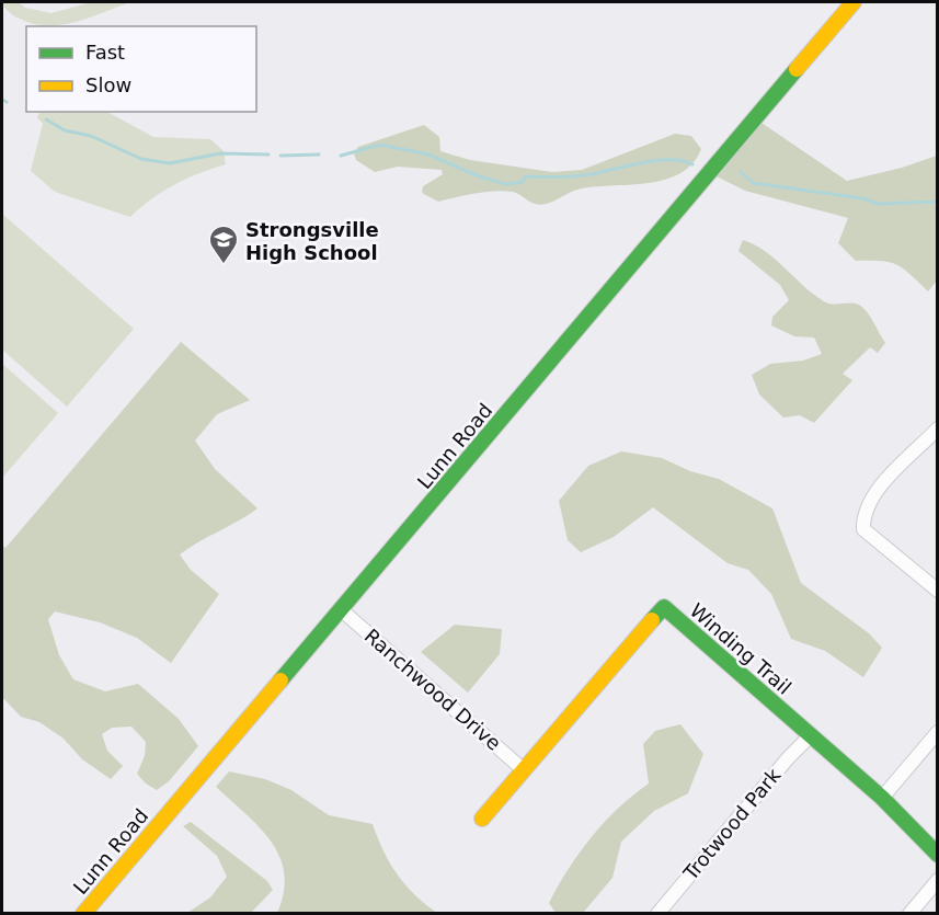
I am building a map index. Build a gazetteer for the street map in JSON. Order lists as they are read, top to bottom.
{
  "streets": {
    "street": [
      "Lunn Road",
      "Winding Trail",
      "Ranchwood Drive",
      "Trotwood Park"
    ]
  },
  "crossings": [
    ["Lunn Road", "Ranchwood Drive"],
    ["Winding Trail", "Ranchwood Drive"],
    ["Winding Trail", "Trotwood Park"]
  ],
  "places": {
    "school or university": ["Strongsville High School"]
  },
  "legend": ["Fast", "Slow"]
}
